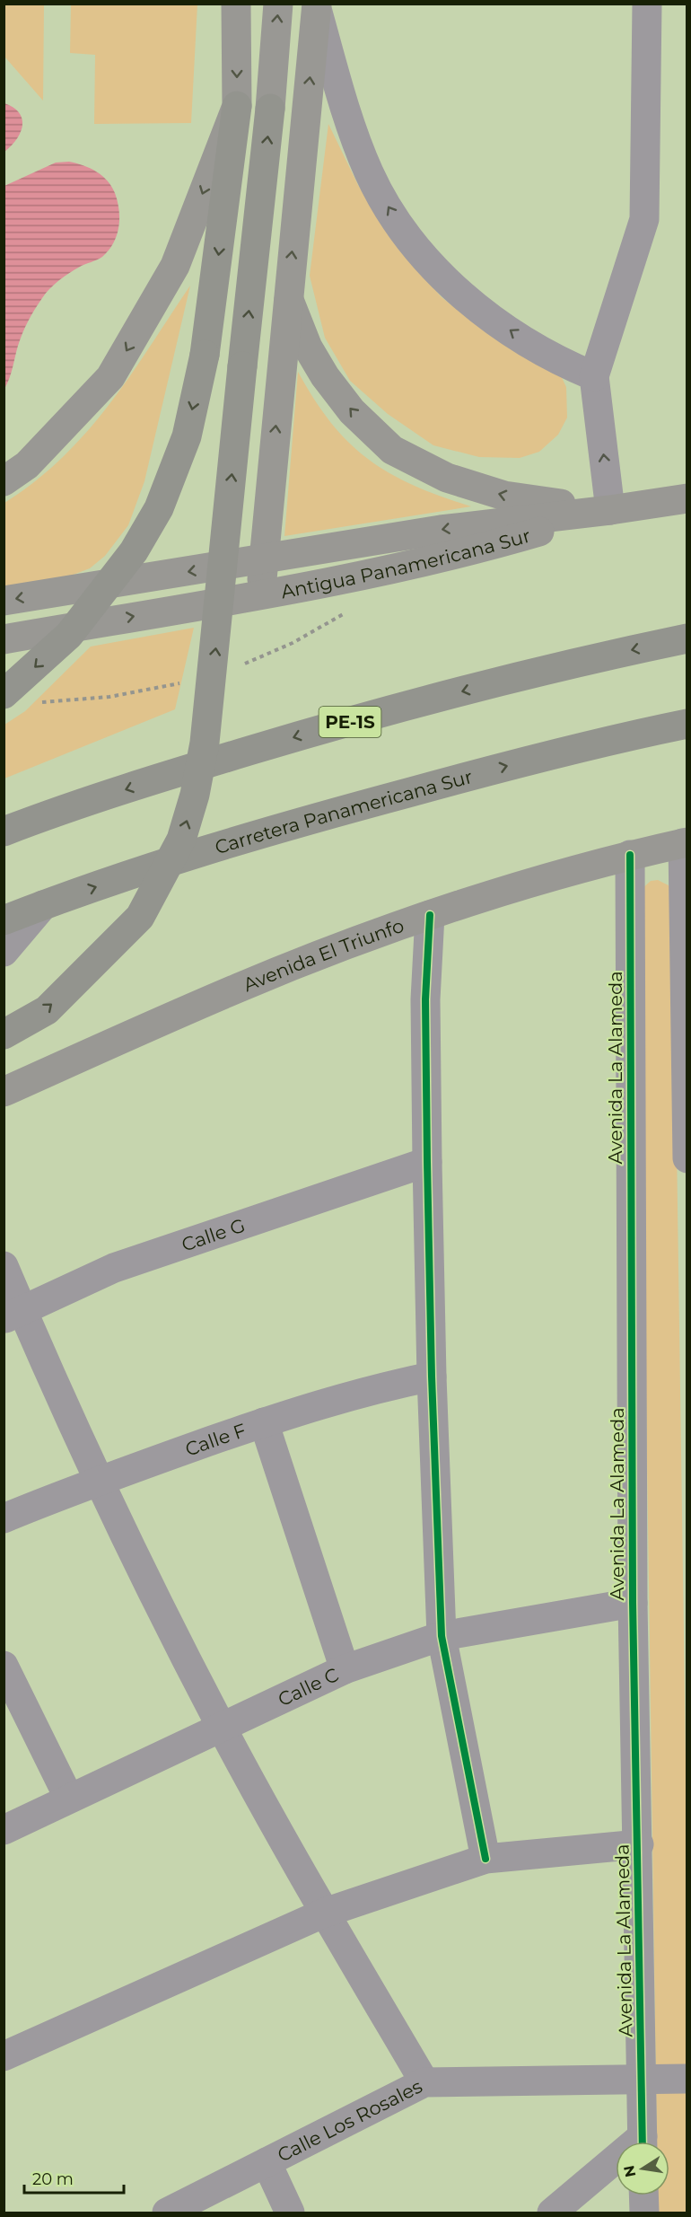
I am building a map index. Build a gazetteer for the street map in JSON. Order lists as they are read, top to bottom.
{
  "streets": {
    "highway": ["PE-1S", "Carretera Panamericana Sur"],
    "main road": ["Antigua Panamericana Sur", "Avenida El Triunfo"],
    "street": [
      "Avenida La Alameda",
      "Calle G",
      "Calle F",
      "Calle C",
      "Calle Los Rosales"
    ]
  },
  "crossings": [
    ["Avenida El Triunfo", "Avenida La Alameda"],
    ["Avenida La Alameda", "Calle C"],
    ["Avenida La Alameda", "Calle Los Rosales"]
  ],
  "scale_bar": "20 m",
  "north": "left"
}
